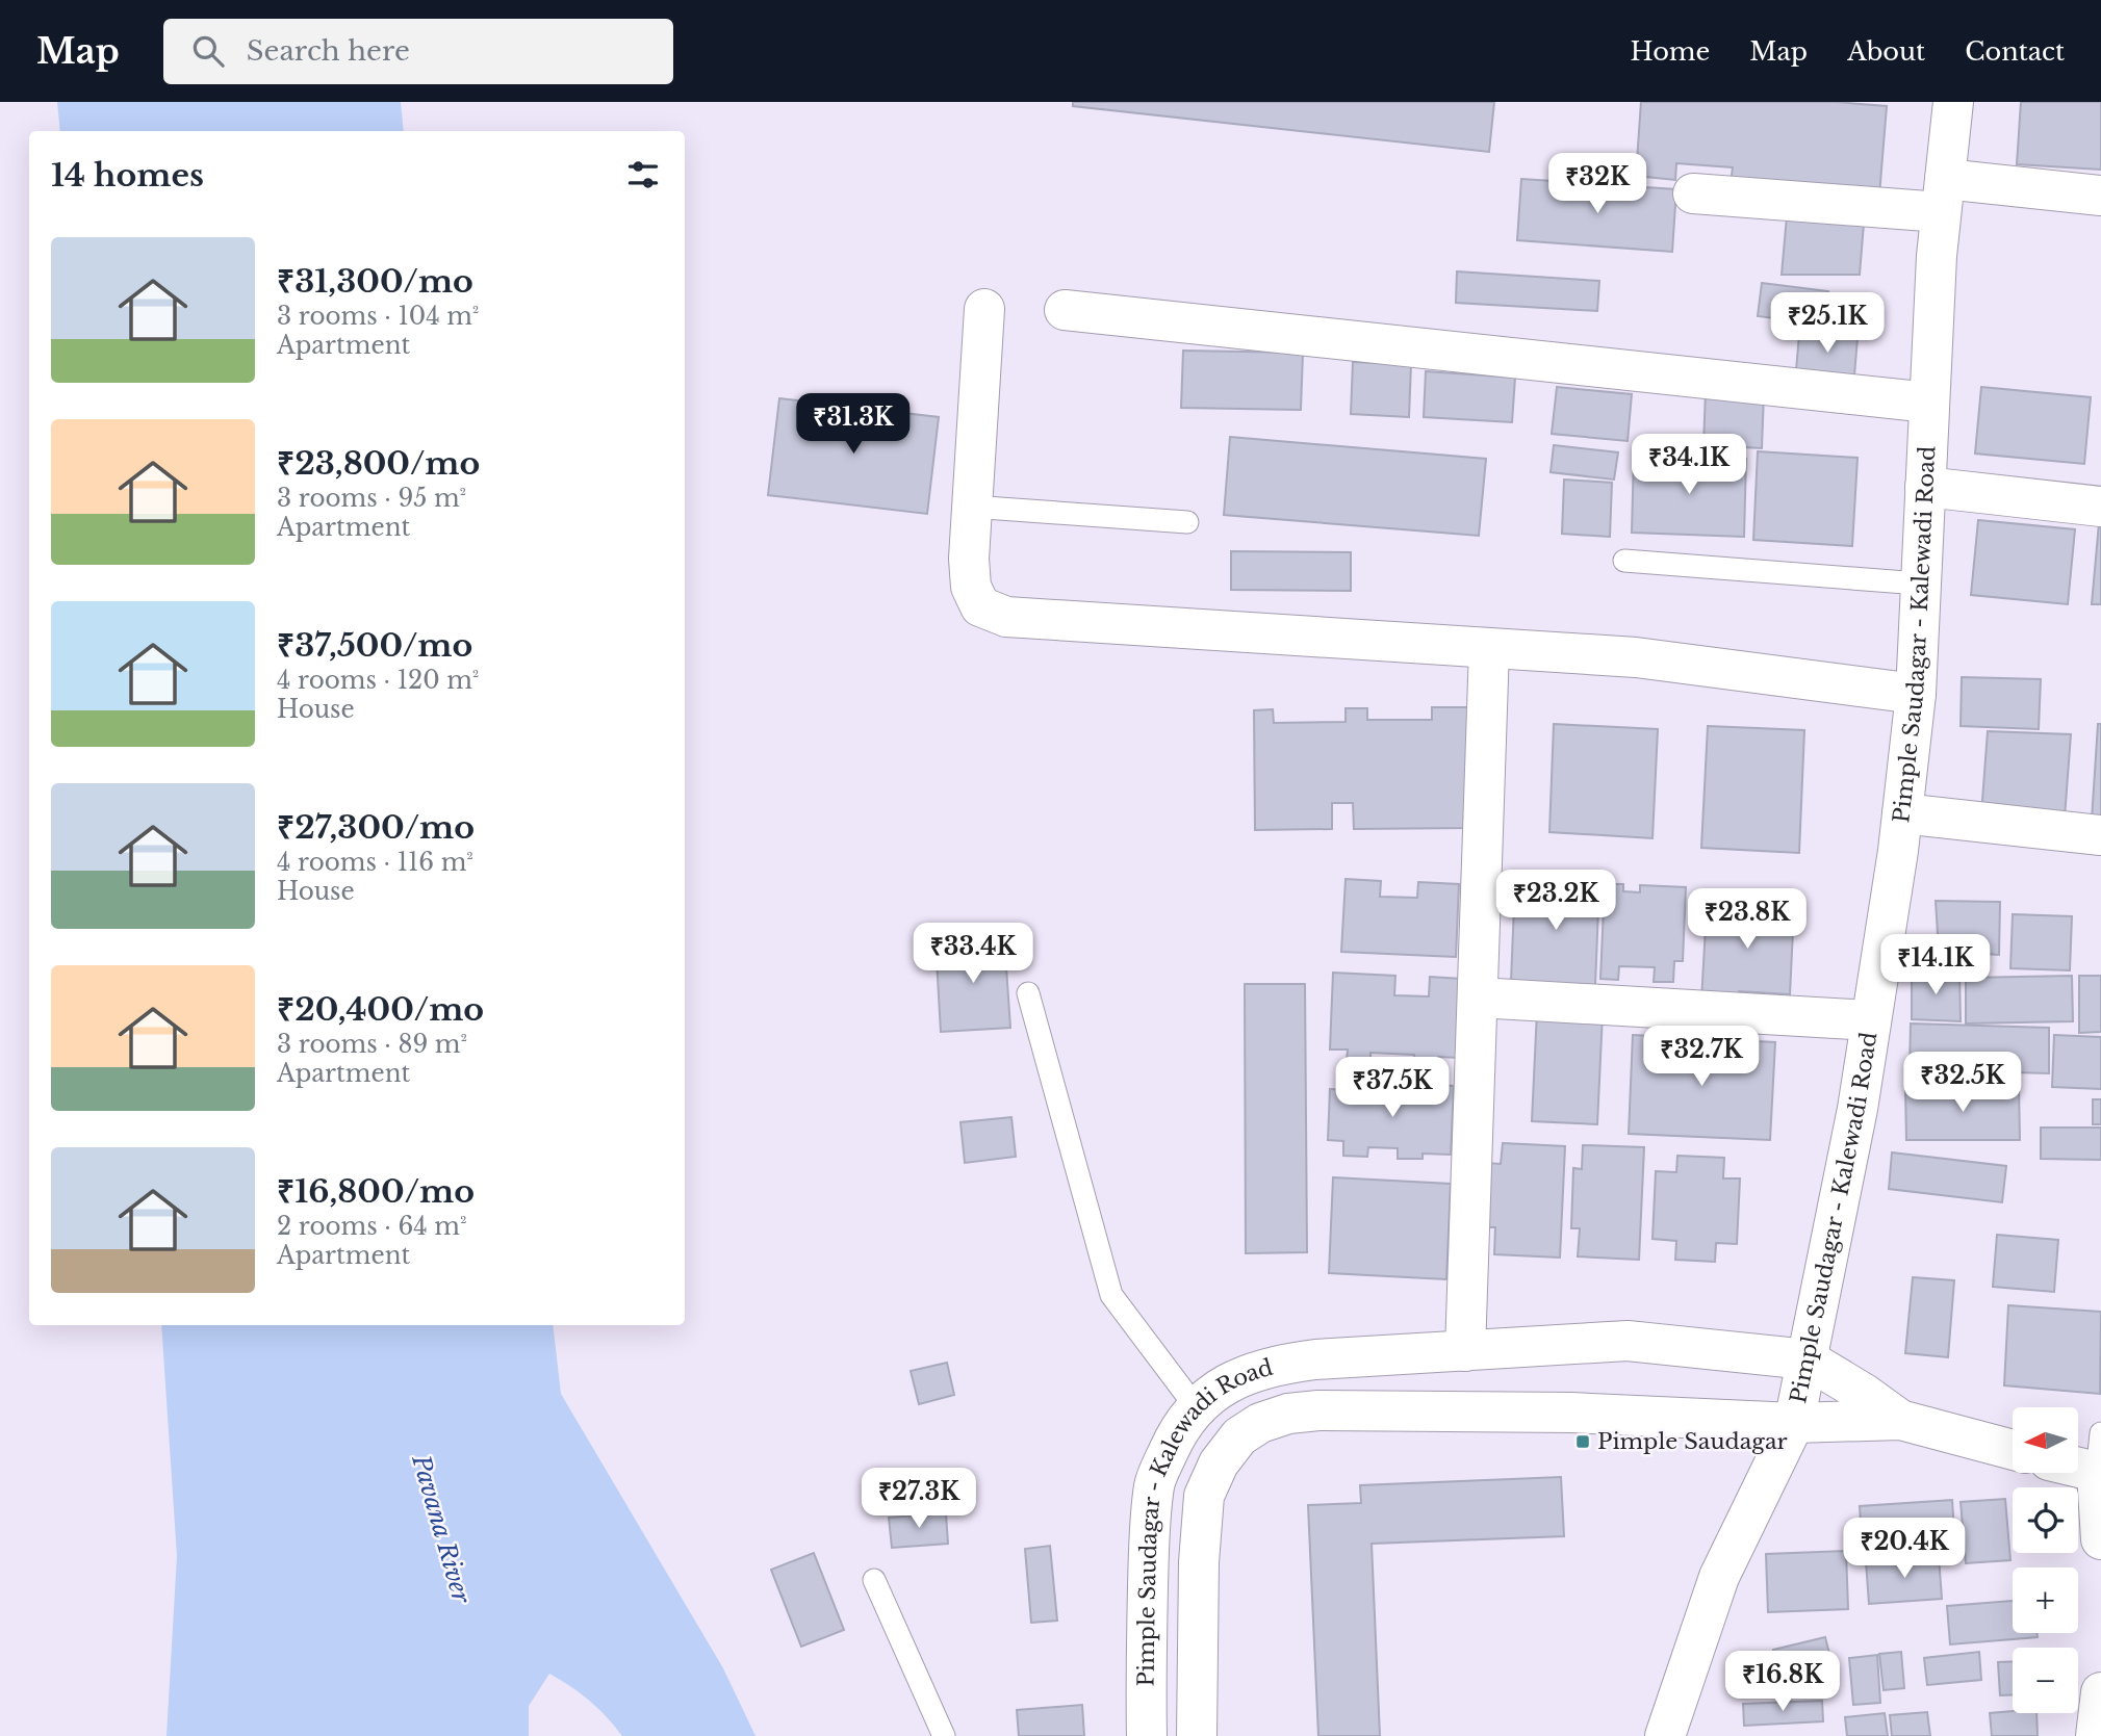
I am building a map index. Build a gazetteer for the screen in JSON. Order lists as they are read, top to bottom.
{
  "streets": {
    "street": ["Pimple Saudagar - Kalewadi Road"]
  },
  "water": ["Pavana River"],
  "places": {
    "transit": ["Pimple Saudagar"]
  },
  "north": "left",
  "page": {
    "header": "Map",
    "search": "Search here",
    "nav": [
      "Home",
      "Map",
      "About",
      "Contact"
    ],
    "heading": "14 homes",
    "price": [
      "₹32K",
      "₹25.1K",
      "₹31.3K",
      "₹34.1K",
      "₹23.2K",
      "₹23.8K",
      "₹33.4K",
      "₹14.1K",
      "₹32.7K",
      "₹32.5K",
      "₹37.5K",
      "₹27.3K",
      "₹20.4K",
      "₹16.8K"
    ],
    "list": [
      {
        "name": "₹31,300/mo",
        "note": "3 rooms · 104 m² · Apartment"
      },
      {
        "name": "₹23,800/mo",
        "note": "3 rooms · 95 m² · Apartment"
      },
      {
        "name": "₹37,500/mo",
        "note": "4 rooms · 120 m² · House"
      },
      {
        "name": "₹27,300/mo",
        "note": "4 rooms · 116 m² · House"
      },
      {
        "name": "₹20,400/mo",
        "note": "3 rooms · 89 m² · Apartment"
      },
      {
        "name": "₹16,800/mo",
        "note": "2 rooms · 64 m² · Apartment"
      }
    ],
    "map_buttons": ["+", "−"]
  }
}
